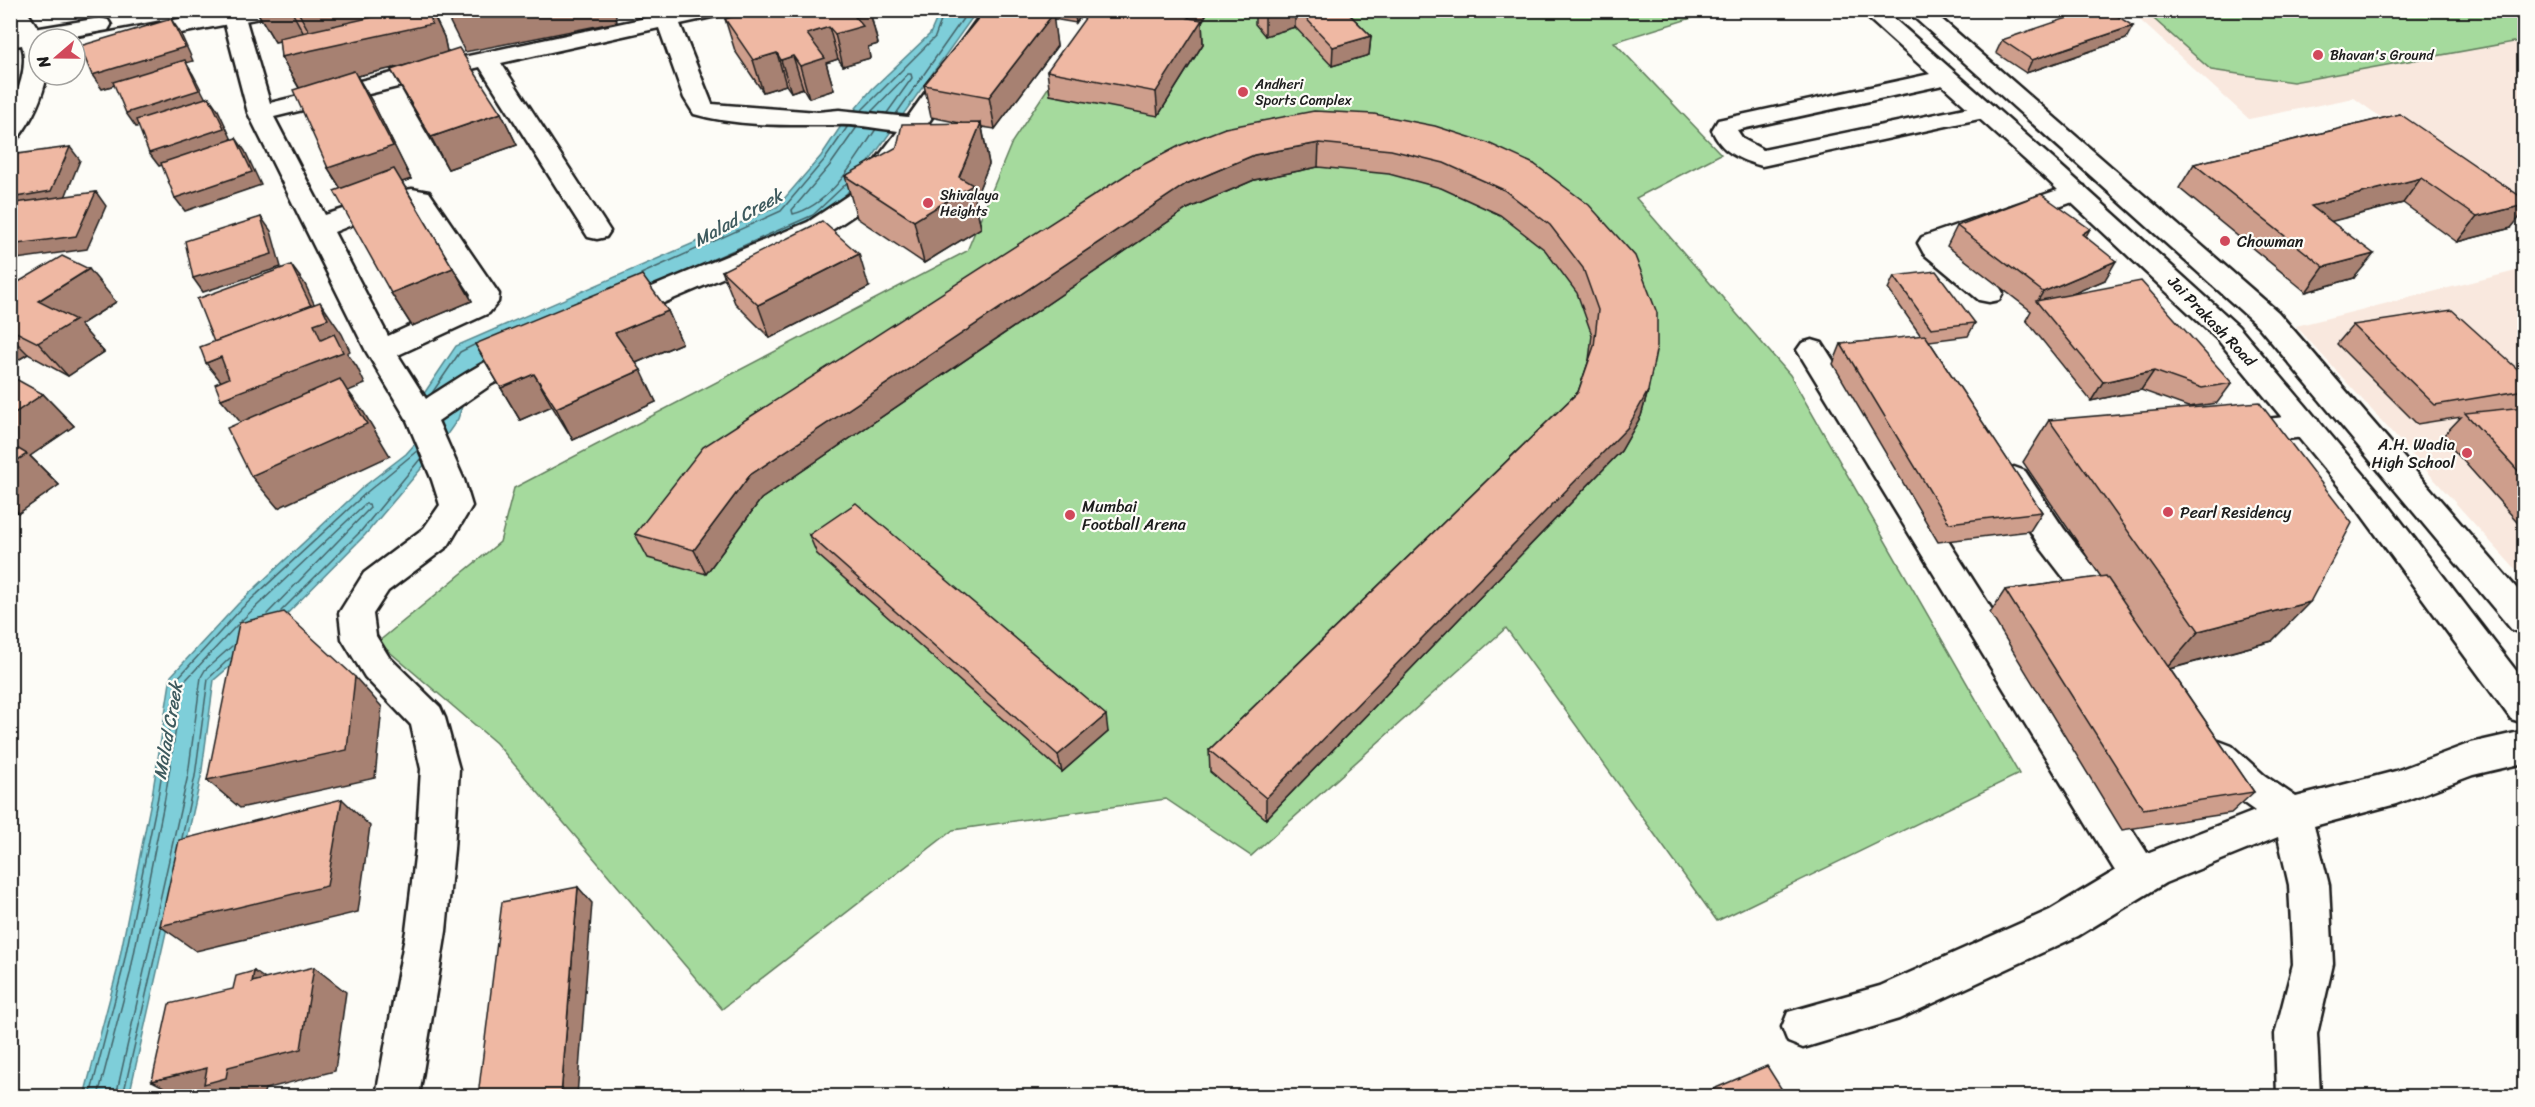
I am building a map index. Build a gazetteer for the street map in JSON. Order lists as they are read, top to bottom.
{
  "streets": {
    "street": ["Jai Prakash Road"]
  },
  "water": ["Malad Creek"],
  "places": [
    "Bhavan's Ground",
    "Andheri Sports Complex",
    "Shivalaya Heights",
    "Chowman",
    "A.H. Wadia High School",
    "Pearl Residency",
    "Mumbai Football Arena"
  ],
  "north": "left"
}
